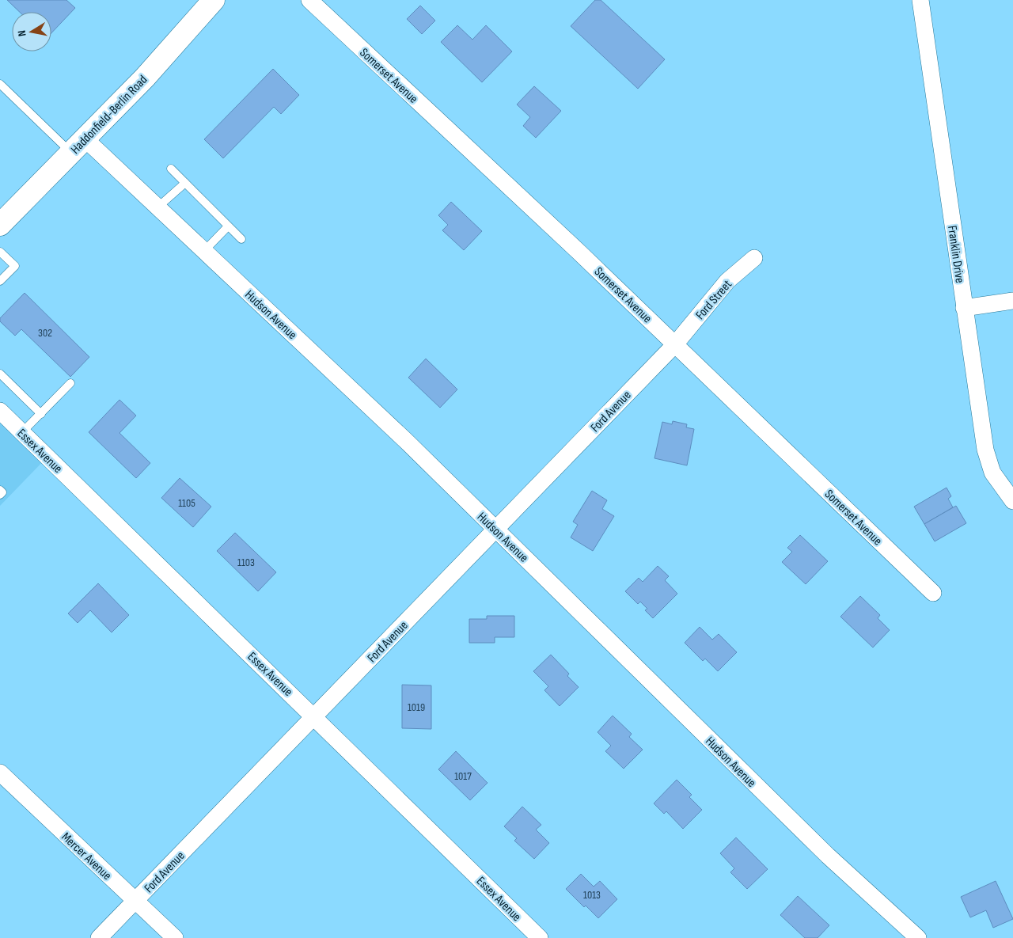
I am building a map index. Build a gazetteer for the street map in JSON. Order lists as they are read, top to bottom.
{
  "streets": {
    "main road": ["Haddonfield-Berlin Road"],
    "street": [
      "Somerset Avenue",
      "Franklin Drive",
      "Ford Street",
      "Hudson Avenue",
      "Ford Avenue",
      "Essex Avenue",
      "Mercer Avenue"
    ]
  },
  "crossings": [
    ["Somerset Avenue", "Ford Street"],
    ["Somerset Avenue", "Ford Avenue"],
    ["Haddonfield-Berlin Road", "Hudson Avenue"],
    ["Ford Street", "Ford Avenue"],
    ["Hudson Avenue", "Ford Avenue"],
    ["Ford Avenue", "Essex Avenue"],
    ["Ford Avenue", "Mercer Avenue"]
  ],
  "house_numbers": [
    "302",
    "1105",
    "1103",
    "1019",
    "1017",
    "1013"
  ],
  "north": "left"
}
